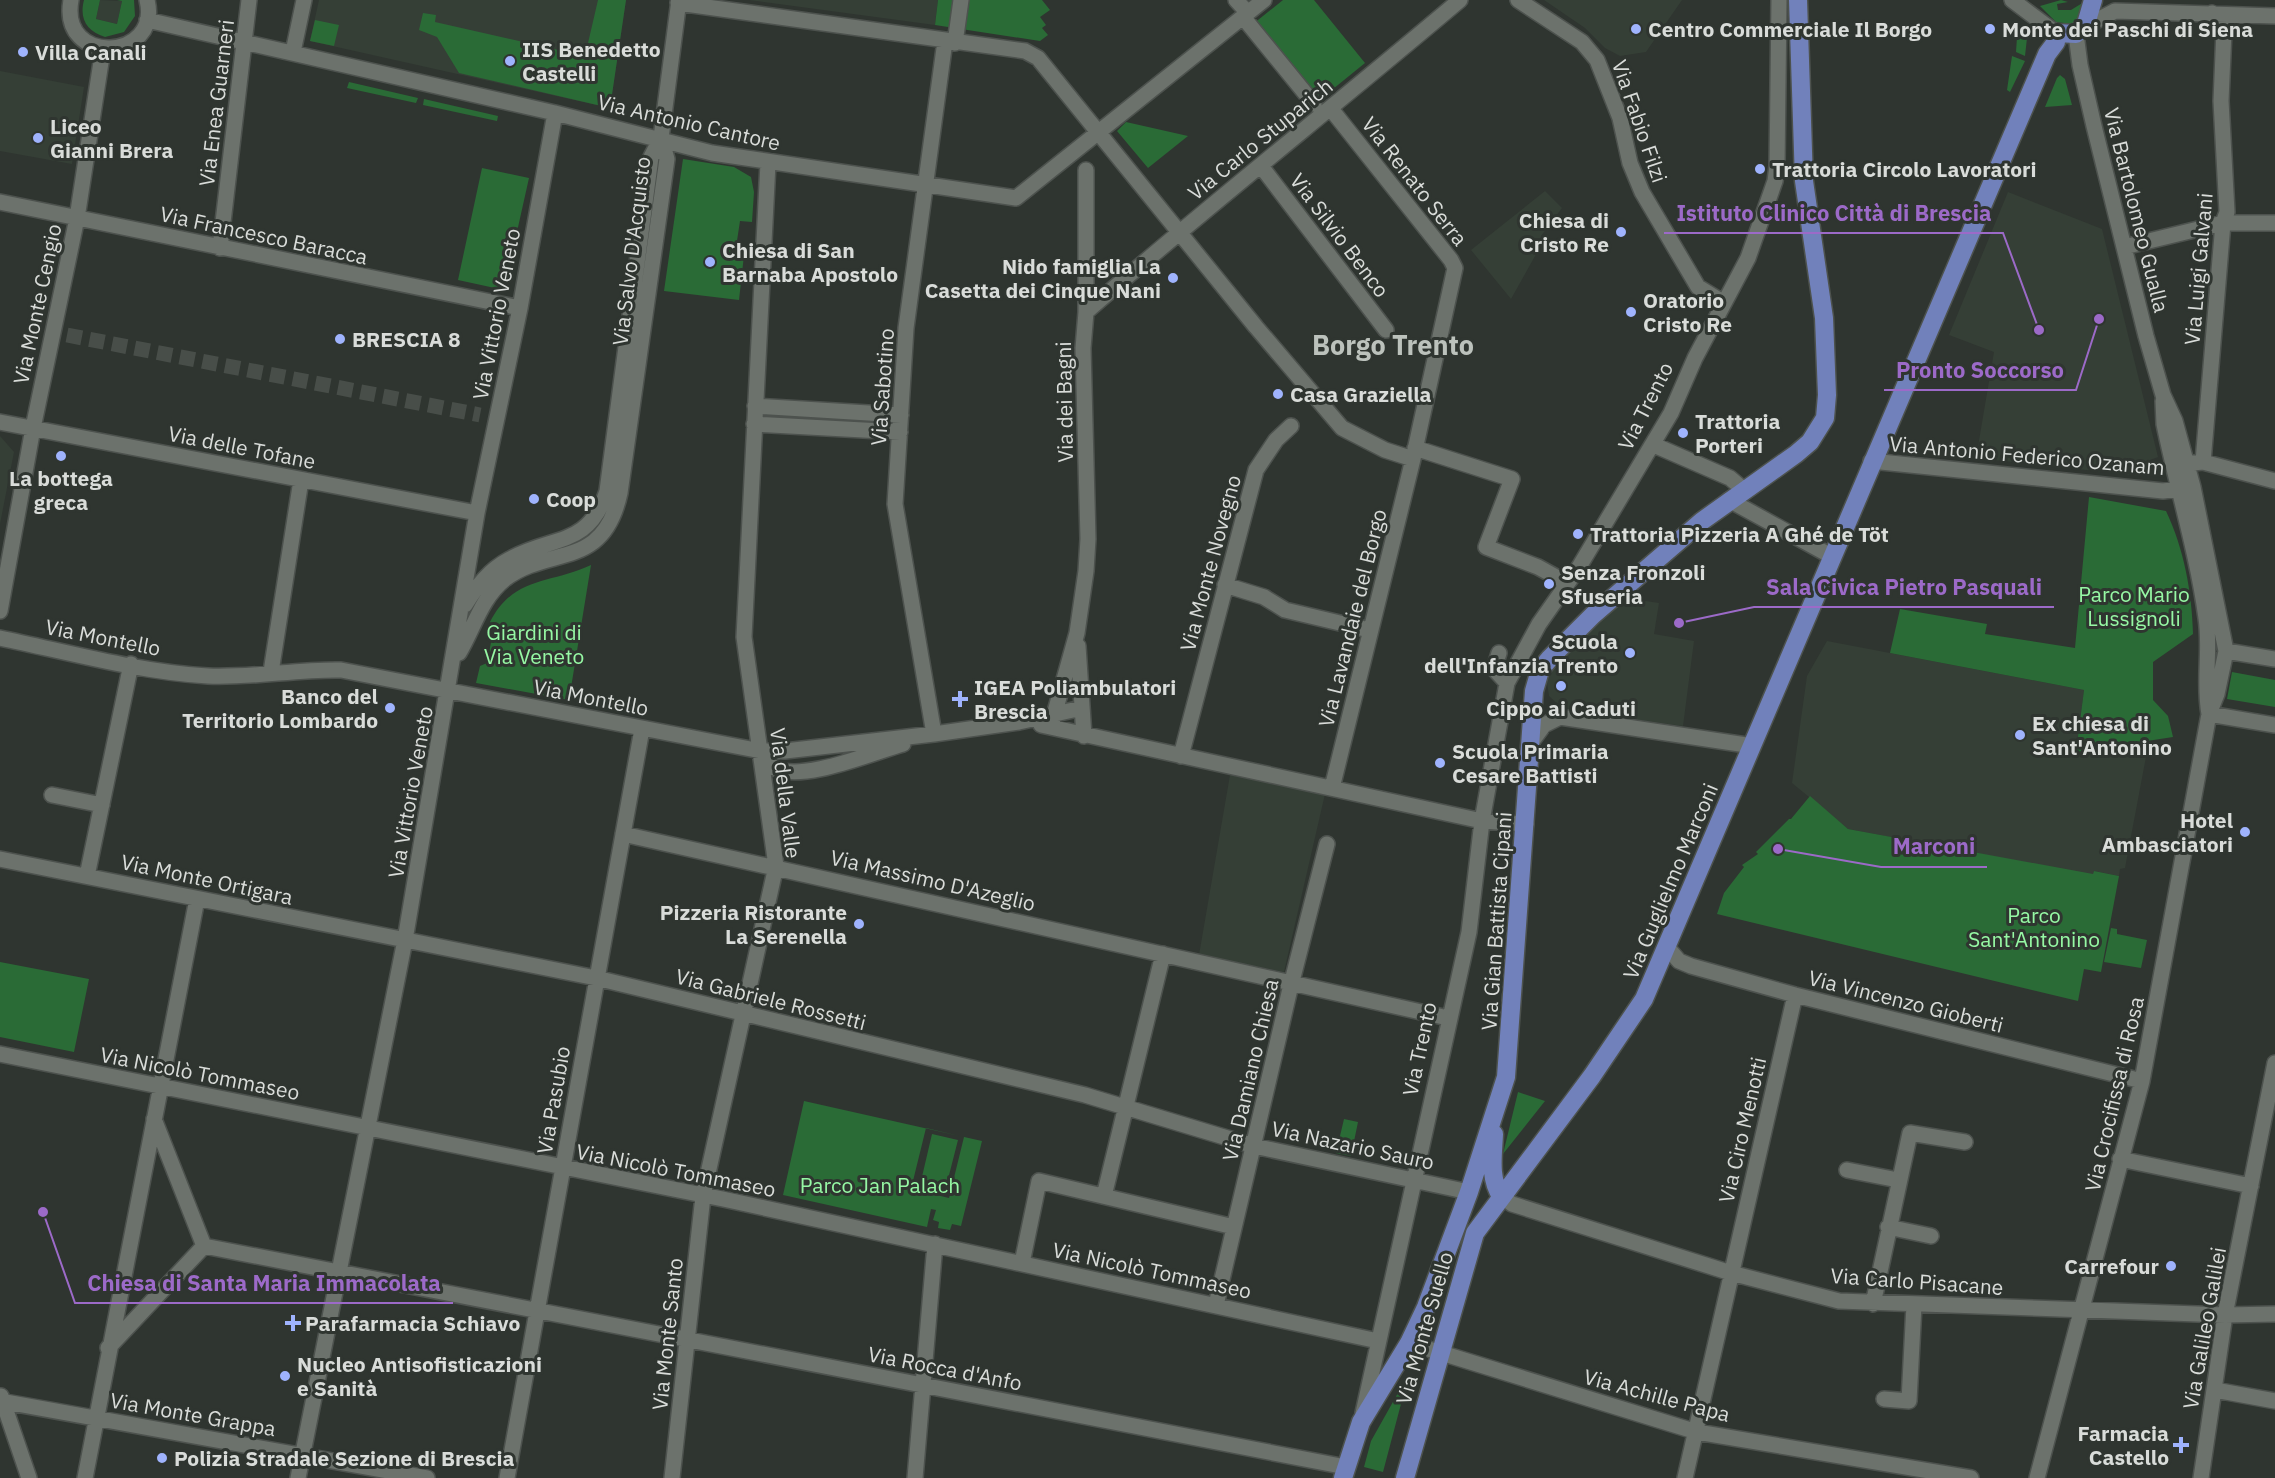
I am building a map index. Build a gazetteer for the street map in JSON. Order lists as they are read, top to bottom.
{
  "streets": {
    "main road": [
      "Via Trento",
      "Via Guglielmo Marconi",
      "Via Gian Battista Cipani",
      "Via Monte Suello"
    ],
    "street": [
      "Via Enea Guarneri",
      "Via Fabio Filzi",
      "Via Antonio Cantore",
      "Via Carlo Stuparich",
      "Via Renato Serra",
      "Via Bartolomeo Gualla",
      "Via Francesco Baracca",
      "Via Silvio Benco",
      "Via Salvo D'Acquisto",
      "Via Luigi Galvani",
      "Via Monte Cengio",
      "Via Vittorio Veneto",
      "Via Sabotino",
      "Via dei Bagni",
      "Via delle Tofane",
      "Via Antonio Federico Ozanam",
      "Via Monte Novegno",
      "Via Lavandaie del Borgo",
      "Via Montello",
      "Via della Valle",
      "Via Monte Ortigara",
      "Via Massimo D'Azeglio",
      "Via Gabriele Rossetti",
      "Via Vincenzo Gioberti",
      "Via Damiano Chiesa",
      "Via Nicolò Tommaseo",
      "Via Crocifissa di Rosa",
      "Via Pasubio",
      "Via Ciro Menotti",
      "Via Nazario Sauro",
      "Via Carlo Pisacane",
      "Via Galileo Galilei",
      "Via Monte Santo",
      "Via Rocca d'Anfo",
      "Via Achille Papa",
      "Via Monte Grappa"
    ]
  },
  "crossings": [
    ["Via Enea Guarneri", "Via Antonio Cantore"],
    ["Via Enea Guarneri", "Via Francesco Baracca"],
    ["Via Fabio Filzi", "Via Trento"],
    ["Via Antonio Cantore", "Via Salvo D'Acquisto"],
    ["Via Antonio Cantore", "Via Vittorio Veneto"],
    ["Via Antonio Cantore", "Via Sabotino"],
    ["Via Antonio Cantore", "Via della Valle"],
    ["Via Carlo Stuparich", "Via Renato Serra"],
    ["Via Carlo Stuparich", "Via Silvio Benco"],
    ["Via Carlo Stuparich", "Via dei Bagni"],
    ["Via Renato Serra", "Via Lavandaie del Borgo"],
    ["Via Bartolomeo Gualla", "Via Antonio Federico Ozanam"],
    ["Via Bartolomeo Gualla", "Via Crocifissa di Rosa"],
    ["Via Francesco Baracca", "Via Monte Cengio"],
    ["Via Francesco Baracca", "Via Vittorio Veneto"],
    ["Via Salvo D'Acquisto", "Via Vittorio Veneto"],
    ["Via Monte Cengio", "Via delle Tofane"],
    ["Via Vittorio Veneto", "Via delle Tofane"],
    ["Via Vittorio Veneto", "Via Montello"],
    ["Via Vittorio Veneto", "Via Monte Ortigara"],
    ["Via Vittorio Veneto", "Via Gabriele Rossetti"],
    ["Via Vittorio Veneto", "Via Nicolò Tommaseo"],
    ["Via Vittorio Veneto", "Via Rocca d'Anfo"],
    ["Via Vittorio Veneto", "Via Monte Grappa"],
    ["Via Trento", "Via Massimo D'Azeglio"],
    ["Via Trento", "Via Nicolò Tommaseo"],
    ["Via Trento", "Via Nazario Sauro"],
    ["Via Trento", "Via Monte Suello"],
    ["Via Trento", "Via Rocca d'Anfo"],
    ["Via Antonio Federico Ozanam", "Via Guglielmo Marconi"],
    ["Via Montello", "Via della Valle"],
    ["Via Montello", "Via Pasubio"],
    ["Via della Valle", "Via Massimo D'Azeglio"],
    ["Via della Valle", "Via Gabriele Rossetti"],
    ["Via della Valle", "Via Nicolò Tommaseo"],
    ["Via della Valle", "Via Monte Santo"],
    ["Via Monte Ortigara", "Via Gabriele Rossetti"],
    ["Via Massimo D'Azeglio", "Via Damiano Chiesa"],
    ["Via Massimo D'Azeglio", "Via Pasubio"],
    ["Via Guglielmo Marconi", "Via Vincenzo Gioberti"],
    ["Via Guglielmo Marconi", "Via Carlo Pisacane"],
    ["Via Guglielmo Marconi", "Via Monte Suello"],
    ["Via Gian Battista Cipani", "Via Nazario Sauro"],
    ["Via Gian Battista Cipani", "Via Monte Suello"],
    ["Via Gabriele Rossetti", "Via Pasubio"],
    ["Via Gabriele Rossetti", "Via Nazario Sauro"],
    ["Via Vincenzo Gioberti", "Via Crocifissa di Rosa"],
    ["Via Vincenzo Gioberti", "Via Ciro Menotti"],
    ["Via Damiano Chiesa", "Via Nicolò Tommaseo"],
    ["Via Damiano Chiesa", "Via Nazario Sauro"],
    ["Via Nicolò Tommaseo", "Via Pasubio"],
    ["Via Nicolò Tommaseo", "Via Monte Santo"],
    ["Via Crocifissa di Rosa", "Via Carlo Pisacane"],
    ["Via Pasubio", "Via Rocca d'Anfo"],
    ["Via Ciro Menotti", "Via Carlo Pisacane"],
    ["Via Ciro Menotti", "Via Achille Papa"],
    ["Via Nazario Sauro", "Via Monte Suello"],
    ["Via Carlo Pisacane", "Via Monte Suello"],
    ["Via Carlo Pisacane", "Via Galileo Galilei"],
    ["Via Monte Suello", "Via Achille Papa"],
    ["Via Monte Santo", "Via Rocca d'Anfo"]
  ],
  "districts": ["Borgo Trento"],
  "parks": [
    "Parco Mario Lussignoli",
    "Giardini di Via Veneto",
    "Parco Sant'Antonino",
    "Parco Jan Palach"
  ],
  "places": {
    "other": [
      "Centro Commerciale Il Borgo",
      "Monte dei Paschi di Siena",
      "Villa Canali",
      "IIS Benedetto Castelli",
      "Liceo Gianni Brera",
      "Trattoria Circolo Lavoratori",
      "Chiesa di Cristo Re",
      "Chiesa di San Barnaba Apostolo",
      "Nido famiglia La Casetta dei Cinque Nani",
      "Oratorio Cristo Re",
      "Pronto Soccorso",
      "Istituto Clinico Città di Brescia",
      "BRESCIA 8",
      "Casa Graziella",
      "Trattoria Porteri",
      "La bottega greca",
      "Coop",
      "Trattoria Pizzeria A Ghé de Töt",
      "Senza Fronzoli Sfuseria",
      "Sala Civica Pietro Pasquali",
      "Scuola dell'Infanzia Trento",
      "Cippo ai Caduti",
      "Banco del Territorio Lombardo",
      "Ex chiesa di Sant'Antonino",
      "Scuola Primaria Cesare Battisti",
      "Hotel Ambasciatori",
      "Marconi",
      "Pizzeria Ristorante La Serenella",
      "Chiesa di Santa Maria Immacolata",
      "Carrefour",
      "Nucleo Antisofisticazioni e Sanità",
      "Polizia Stradale Sezione di Brescia"
    ],
    "health": ["IGEA Poliambulatori Brescia", "Parafarmacia Schiavo", "Farmacia Castello"]
  }
}
